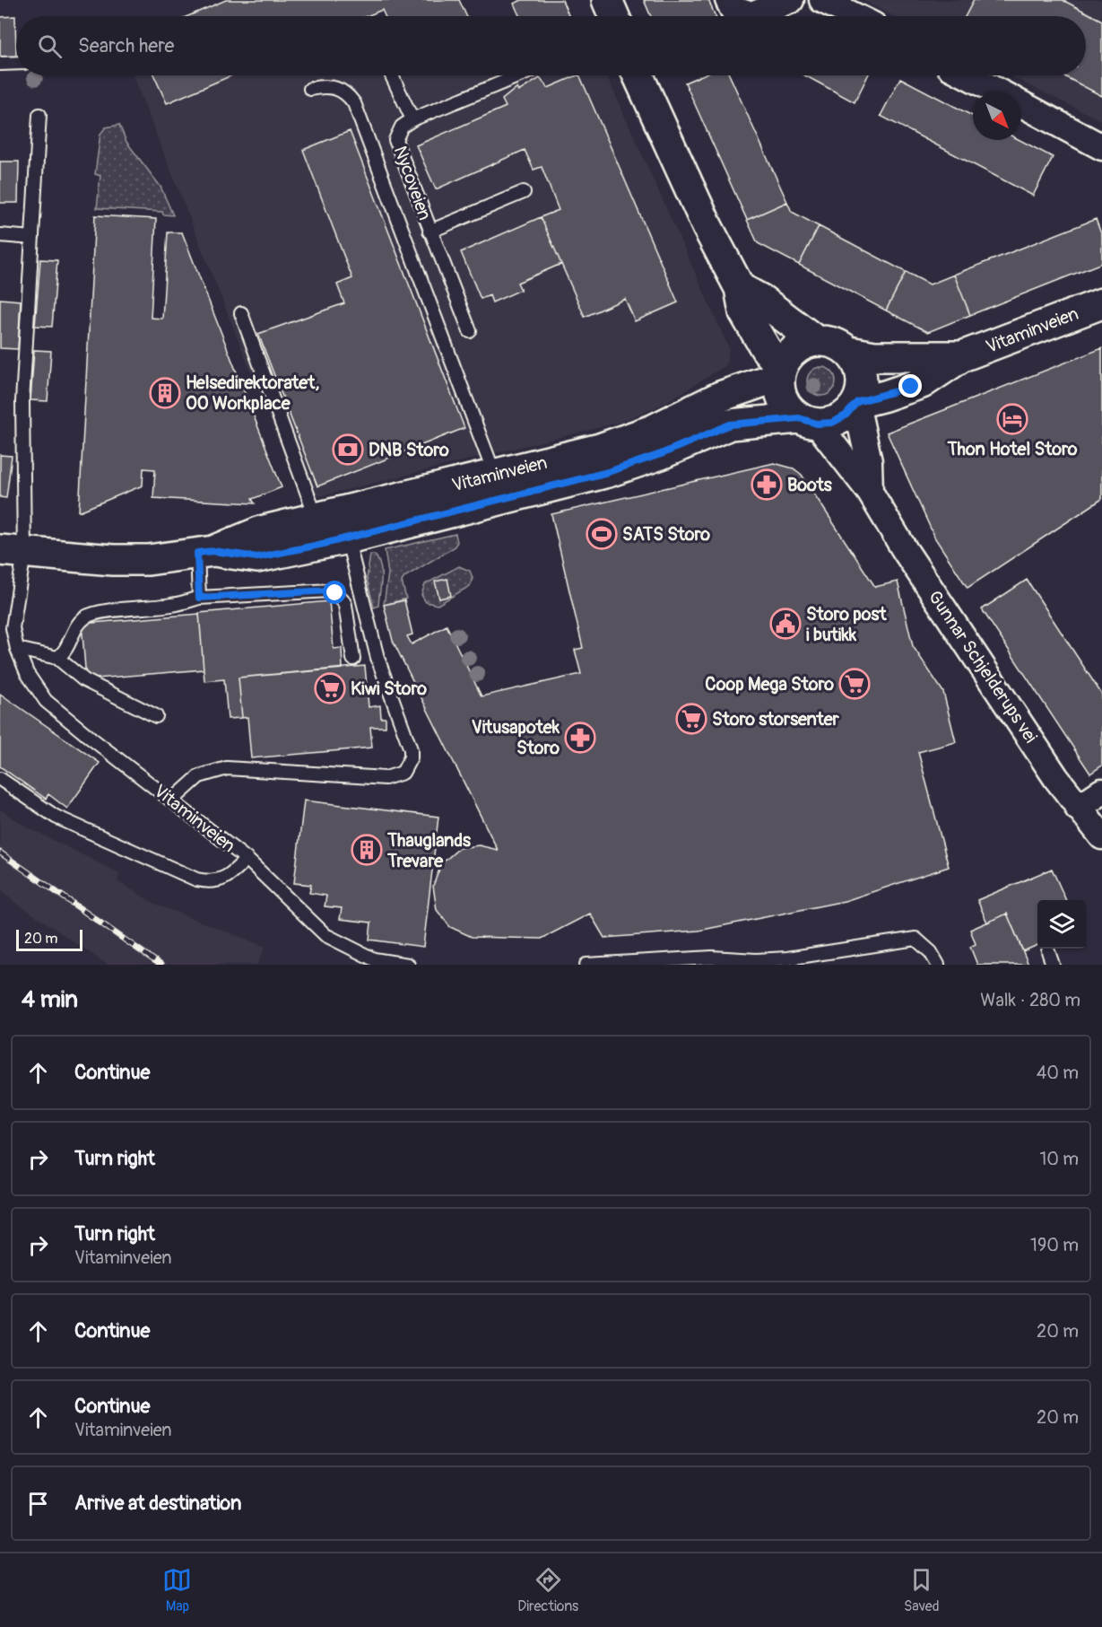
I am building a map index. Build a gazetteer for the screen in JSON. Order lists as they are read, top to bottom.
{
  "streets": {
    "street": ["Vitaminveien", "Gunnar Schjelderups vei"],
    "lane": ["Nycoveien"]
  },
  "crossings": [
    ["Vitaminveien", "Gunnar Schjelderups vei"]
  ],
  "places": {
    "building": ["Helsedirektoratet, OO Workplace", "Thauglands Trevare"],
    "hotel": ["Thon Hotel Storo"],
    "bank": ["DNB Storo"],
    "pharmacy": ["Boots", "Vitusapotek Storo"],
    "sports": ["SATS Storo"],
    "public building": ["Storo post i butikk"],
    "supermarket": ["Coop Mega Storo", "Kiwi Storo", "Storo storsenter"]
  },
  "scale_bar": "20 m",
  "north": "bottom right",
  "page": {
    "search": "Search here",
    "scale": "20 m",
    "heading": ["4 min", "Walk · 280 m"],
    "list": [
      ["Continue", "40 m"],
      ["Turn right", "10 m"],
      ["Turn right", "Vitaminveien", "190 m"],
      ["Continue", "20 m"],
      ["Continue", "Vitaminveien", "20 m"],
      "Arrive at destination"
    ],
    "nav": ["Map", "Directions", "Saved"]
  }
}
